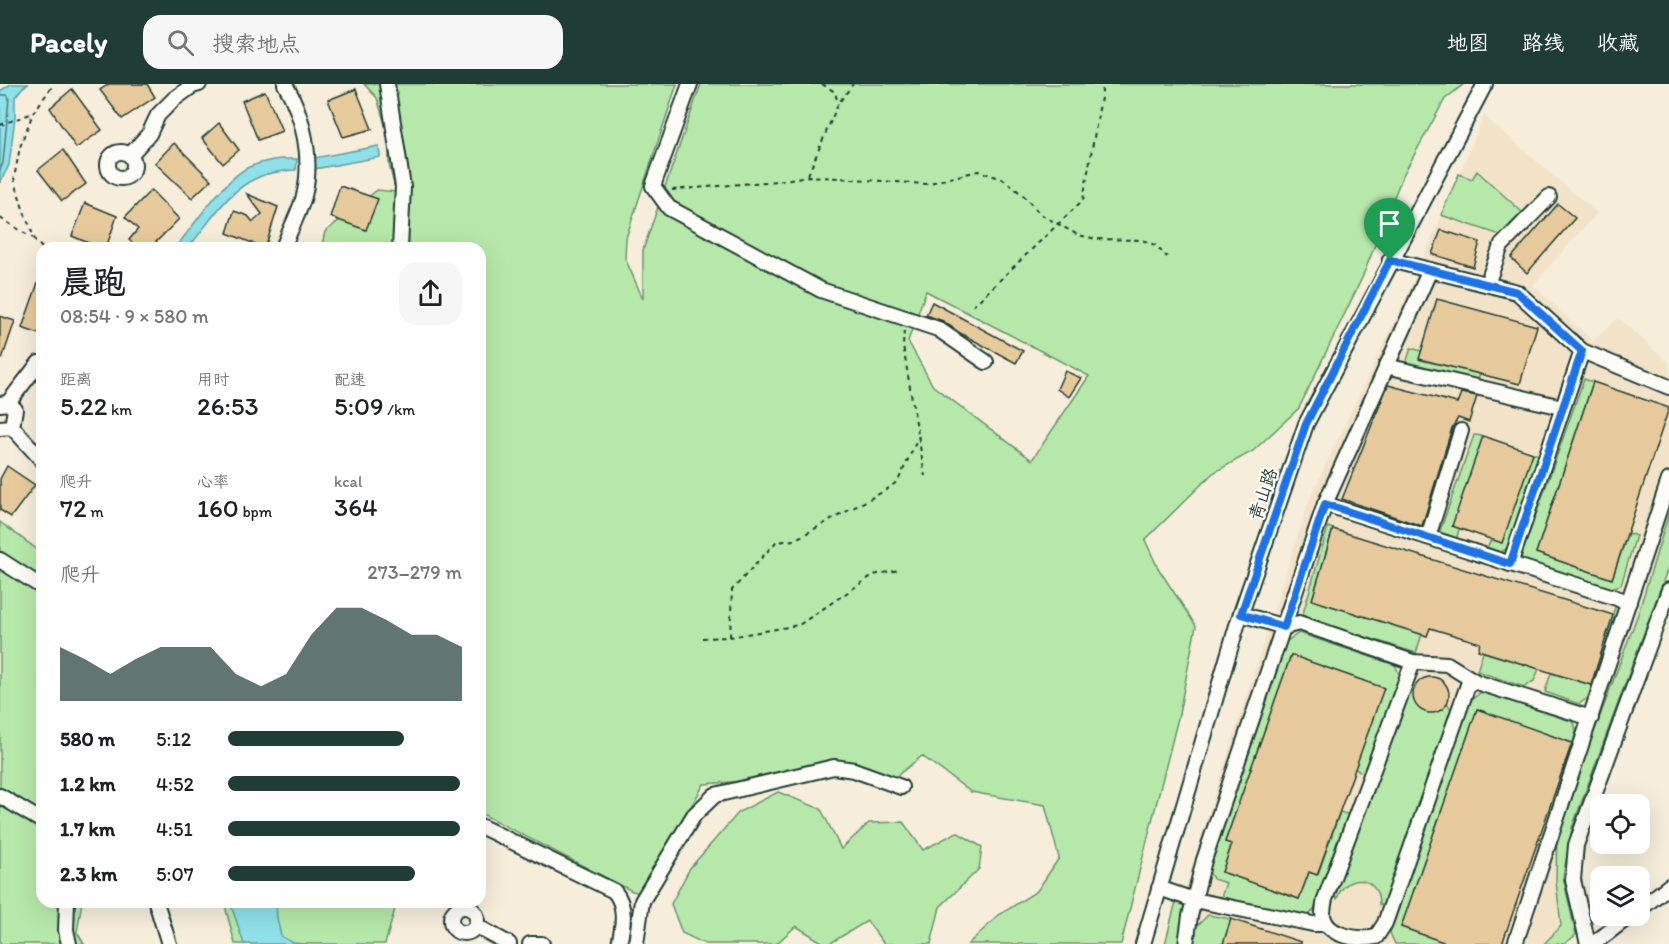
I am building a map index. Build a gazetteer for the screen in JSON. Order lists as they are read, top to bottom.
{
  "streets": {
    "street": ["青山路"]
  },
  "page": {
    "header": "Pacely",
    "search": "搜索地点",
    "nav": ["地图", "路线", "收藏"],
    "heading": ["晨跑", "08:54 · 9 × 580 m"],
    "stats": [
      ["距离", "5.22 km"],
      ["用时", "26:53"],
      ["配速", "5:09 /km"],
      ["爬升", "72 m"],
      ["心率", "160 bpm"],
      ["kcal", "364"]
    ],
    "chart": ["爬升", "273–279 m"],
    "list": [
      {
        "name": "580 m",
        "note": "5:12"
      },
      {
        "name": "1.2 km",
        "note": "4:52"
      },
      {
        "name": "1.7 km",
        "note": "4:51"
      },
      {
        "name": "2.3 km",
        "note": "5:07"
      }
    ]
  }
}
